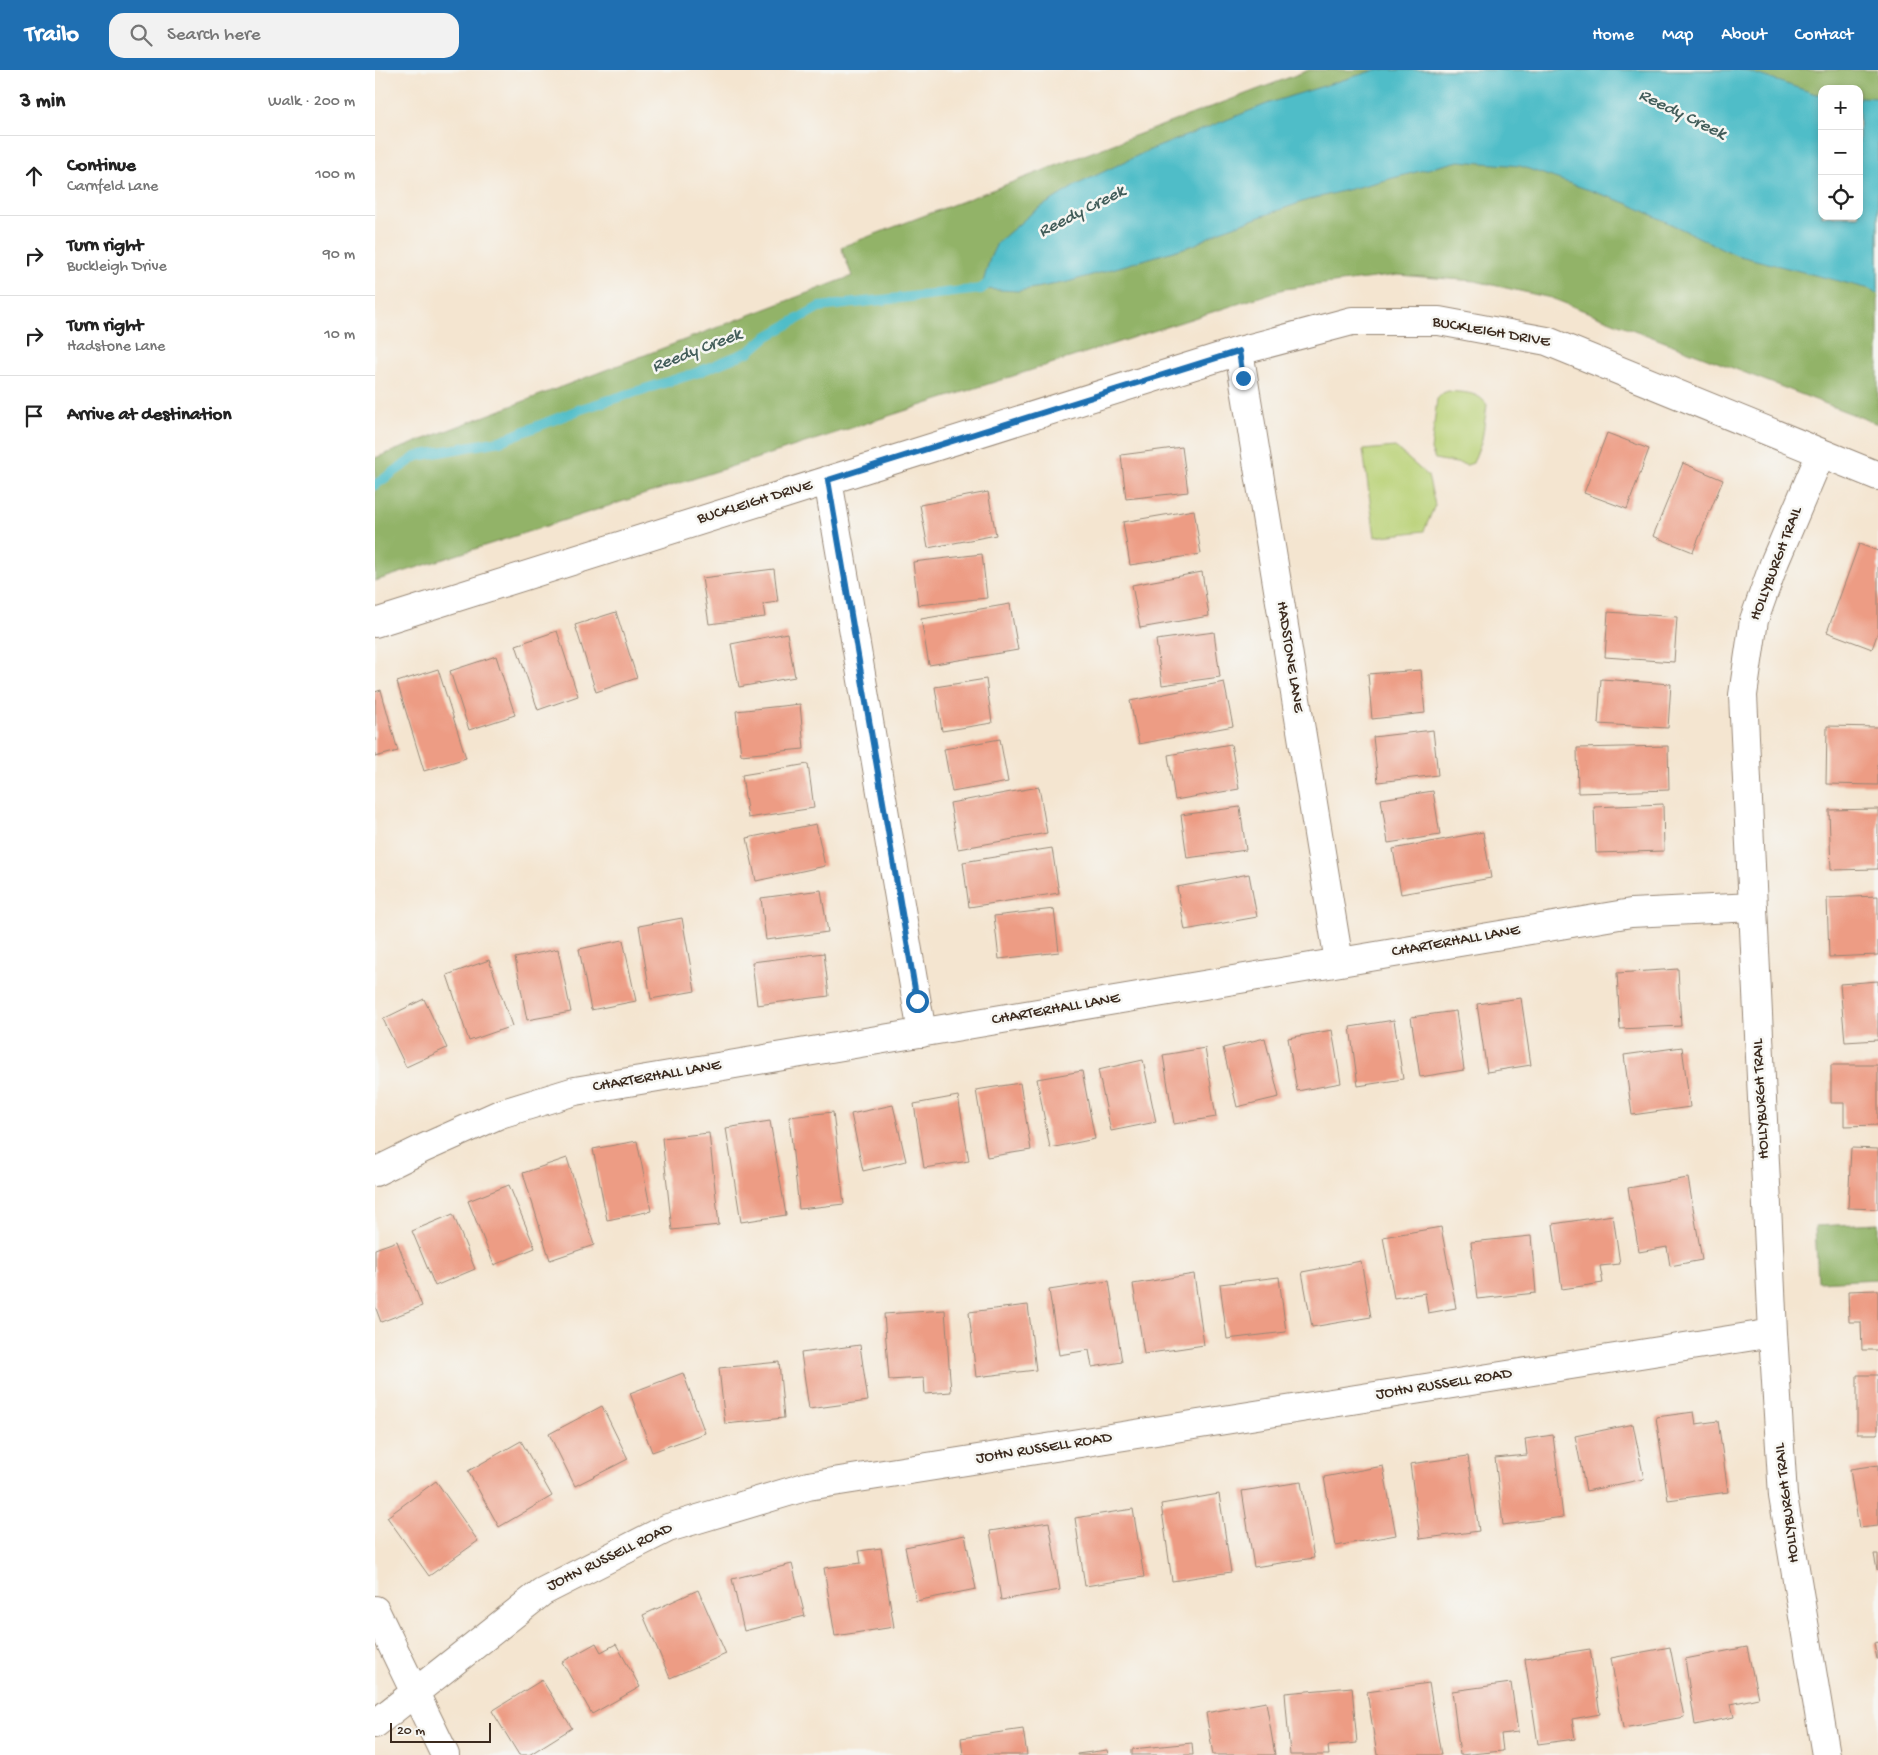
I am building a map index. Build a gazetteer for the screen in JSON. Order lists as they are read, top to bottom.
{
  "streets": {
    "street": [
      "BUCKLEIGH DRIVE",
      "HOLLYBURGH TRAIL",
      "HADSTONE LANE",
      "CHARTERHALL LANE",
      "JOHN RUSSELL ROAD"
    ]
  },
  "crossings": [
    ["BUCKLEIGH DRIVE", "HOLLYBURGH TRAIL"],
    ["BUCKLEIGH DRIVE", "HADSTONE LANE"],
    ["HOLLYBURGH TRAIL", "CHARTERHALL LANE"],
    ["HOLLYBURGH TRAIL", "JOHN RUSSELL ROAD"],
    ["HADSTONE LANE", "CHARTERHALL LANE"]
  ],
  "water": ["Reedy Creek"],
  "scale_bar": "20 m",
  "page": {
    "header": "Trailo",
    "search": "Search here",
    "nav": [
      "Home",
      "Map",
      "About",
      "Contact"
    ],
    "heading": ["3 min", "Walk · 200 m"],
    "map_buttons": ["+", "−"],
    "list": [
      ["Continue", "Carnfeld Lane", "100 m"],
      ["Turn right", "Buckleigh Drive", "90 m"],
      ["Turn right", "Hadstone Lane", "10 m"],
      "Arrive at destination"
    ],
    "scale": "20 m"
  }
}
